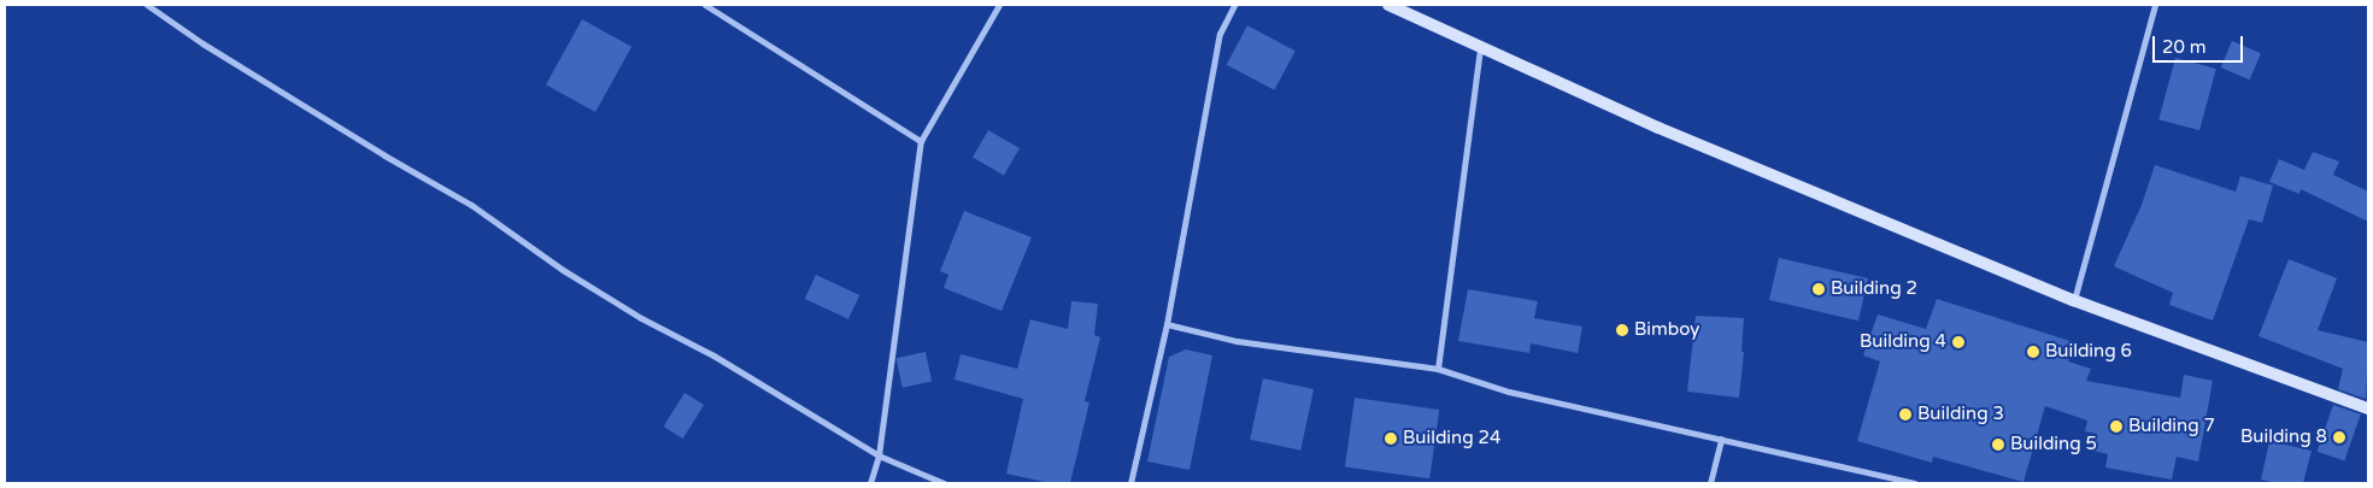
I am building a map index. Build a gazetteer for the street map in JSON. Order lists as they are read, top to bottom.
{
  "places": [
    "Building 2",
    "Bimboy",
    "Building 4",
    "Building 6",
    "Building 3",
    "Building 7",
    "Building 8",
    "Building 24",
    "Building 5"
  ],
  "scale_bar": "20 m"
}
